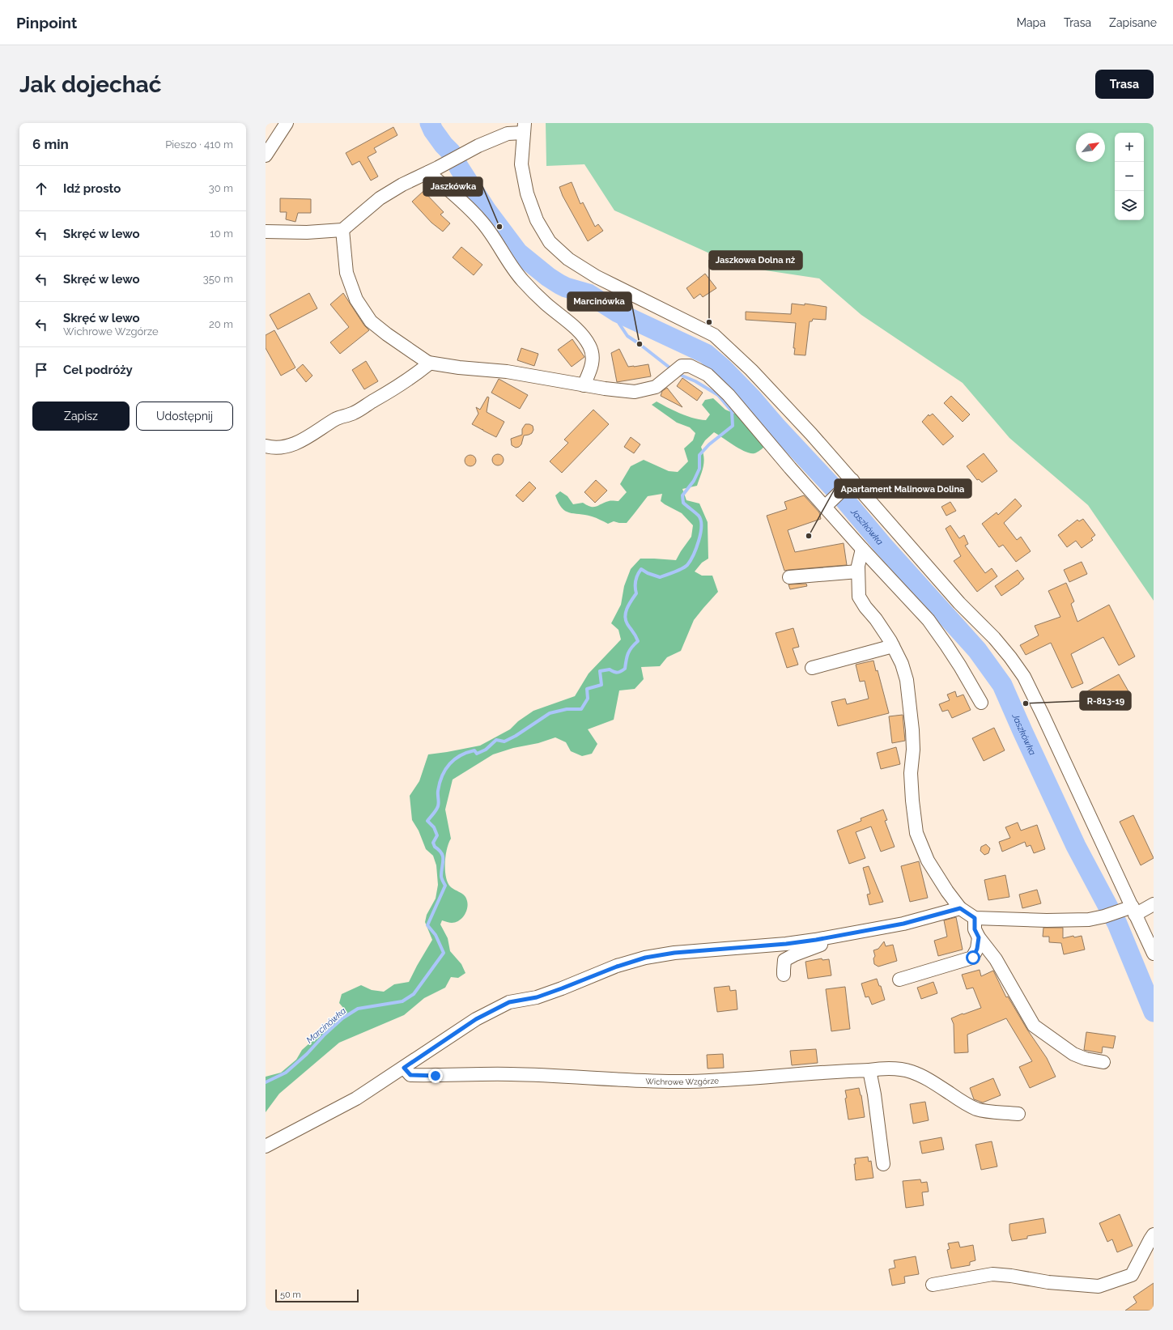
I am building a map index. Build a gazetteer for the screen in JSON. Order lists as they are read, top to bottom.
{
  "streets": {
    "street": ["Wichrowe Wzgórze"]
  },
  "water": ["Jaszkówka", "Marcinówka"],
  "places": [
    "Jaszkówka",
    "Jaszkowa Dolna nż",
    "Marcinówka",
    "Apartament Malinowa Dolina",
    "R-813-19"
  ],
  "scale_bar": "50 m",
  "north": "top right",
  "page": {
    "header": "Pinpoint",
    "nav": ["Mapa", "Trasa", "Zapisane"],
    "buttons": [
      "Trasa",
      ["Zapisz", "Udostępnij"]
    ],
    "title": "Jak dojechać",
    "heading": ["6 min", "Pieszo · 410 m"],
    "map_buttons": ["+", "−"],
    "list": [
      ["Idź prosto", "30 m"],
      ["Skręć w lewo", "10 m"],
      ["Skręć w lewo", "350 m"],
      ["Skręć w lewo", "Wichrowe Wzgórze", "20 m"],
      "Cel podróży"
    ],
    "scale": "50 m"
  }
}
